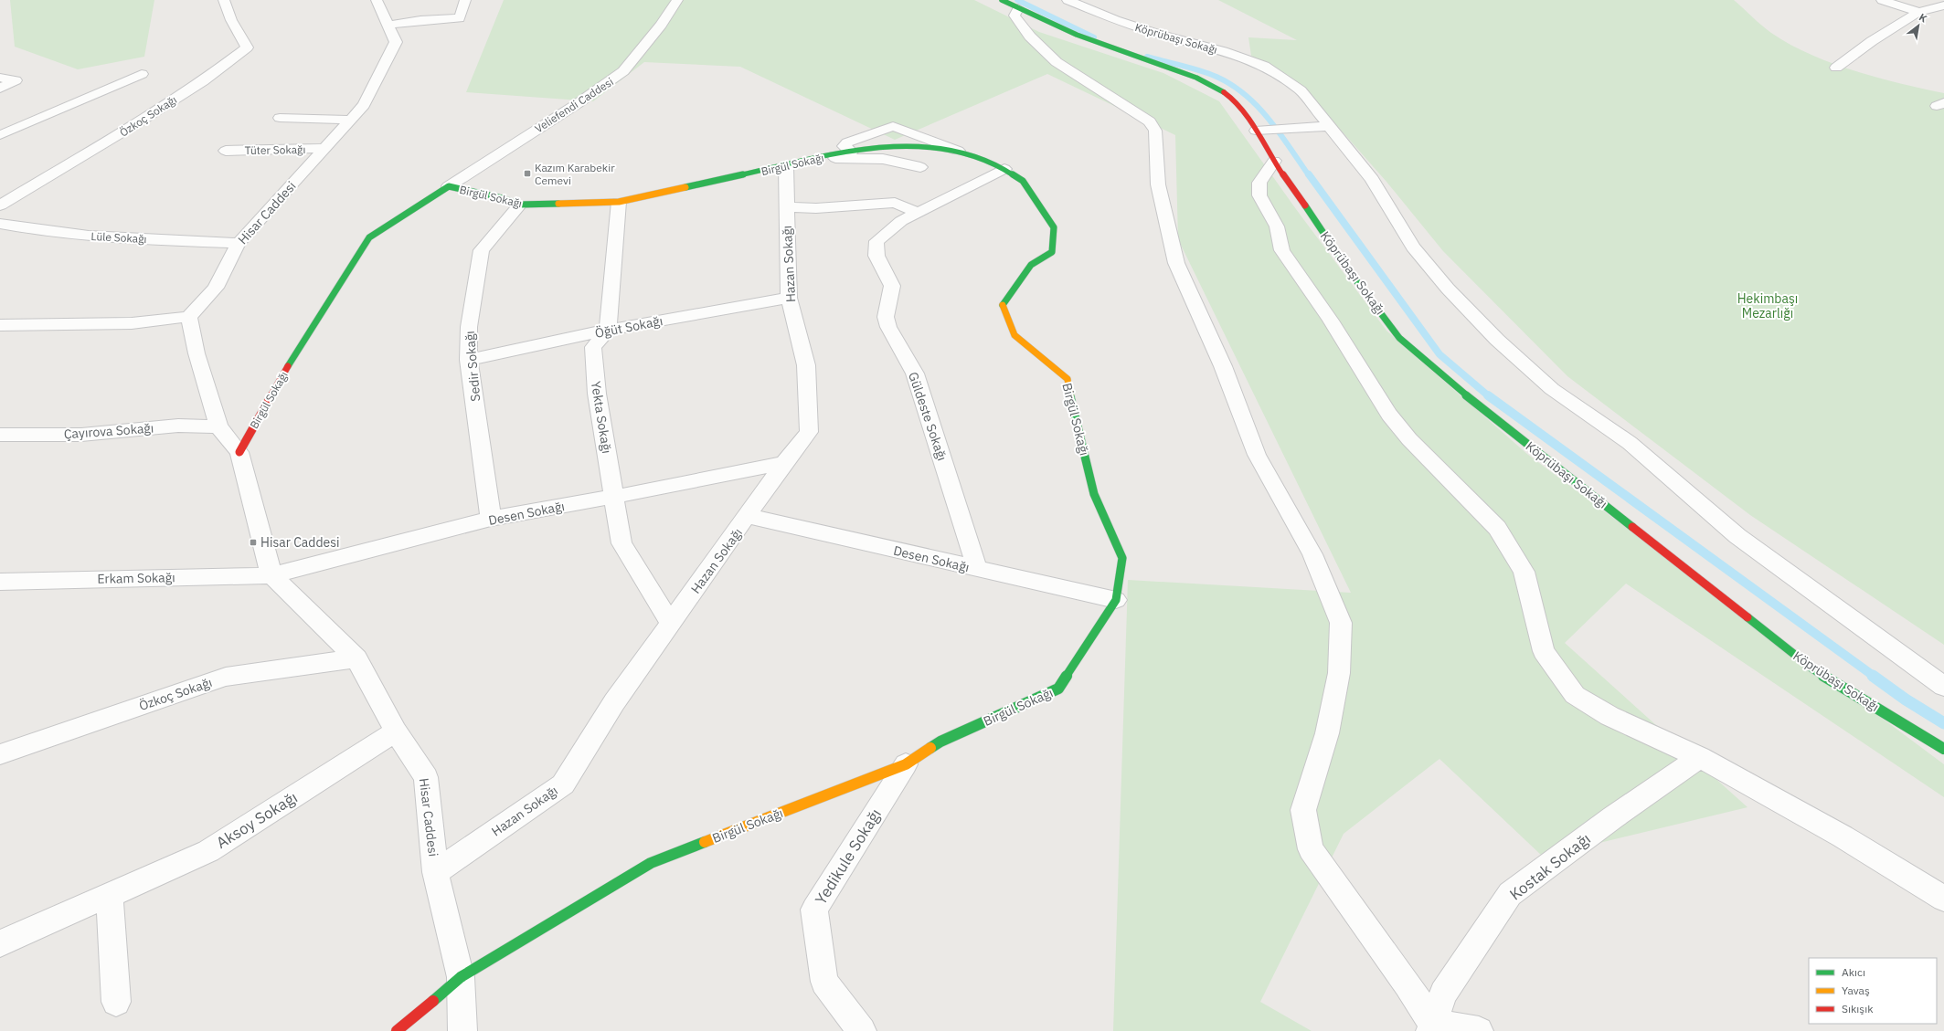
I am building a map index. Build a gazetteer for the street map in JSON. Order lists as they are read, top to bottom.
{
  "streets": {
    "street": [
      "Köprübaşı Sokağı",
      "Veliefendi Caddesi",
      "Özkoç Sokağı",
      "Tüter Sokağı",
      "Birgül Sokağı",
      "Hisar Caddesi",
      "Lüle Sokağı",
      "Hazan Sokağı",
      "Öğüt Sokağı",
      "Sedir Sokağı",
      "Güldeste Sokağı",
      "Yekta Sokağı",
      "Çayırova Sokağı",
      "Desen Sokağı",
      "Erkam Sokağı",
      "Aksoy Sokağı",
      "Yedikule Sokağı",
      "Kostak Sokağı"
    ]
  },
  "crossings": [
    ["Veliefendi Caddesi", "Birgül Sokağı"],
    ["Özkoç Sokağı", "Hisar Caddesi"],
    ["Tüter Sokağı", "Hisar Caddesi"],
    ["Birgül Sokağı", "Hisar Caddesi"],
    ["Birgül Sokağı", "Hazan Sokağı"],
    ["Birgül Sokağı", "Sedir Sokağı"],
    ["Birgül Sokağı", "Güldeste Sokağı"],
    ["Birgül Sokağı", "Desen Sokağı"],
    ["Birgül Sokağı", "Yedikule Sokağı"],
    ["Hisar Caddesi", "Lüle Sokağı"],
    ["Hisar Caddesi", "Hazan Sokağı"],
    ["Hisar Caddesi", "Desen Sokağı"],
    ["Hisar Caddesi", "Erkam Sokağı"],
    ["Hisar Caddesi", "Aksoy Sokağı"],
    ["Hazan Sokağı", "Öğüt Sokağı"],
    ["Hazan Sokağı", "Yekta Sokağı"],
    ["Hazan Sokağı", "Desen Sokağı"],
    ["Öğüt Sokağı", "Sedir Sokağı"],
    ["Öğüt Sokağı", "Yekta Sokağı"],
    ["Sedir Sokağı", "Desen Sokağı"],
    ["Güldeste Sokağı", "Desen Sokağı"],
    ["Yekta Sokağı", "Desen Sokağı"],
    ["Desen Sokağı", "Erkam Sokağı"]
  ],
  "parks": ["Hekimbaşı Mezarlığı"],
  "places": {
    "transit": ["Kazım Karabekir Cemevi", "Hisar Caddesi"]
  },
  "legend": ["Akıcı", "Yavaş", "Sıkışık"],
  "north": "top right"
}
